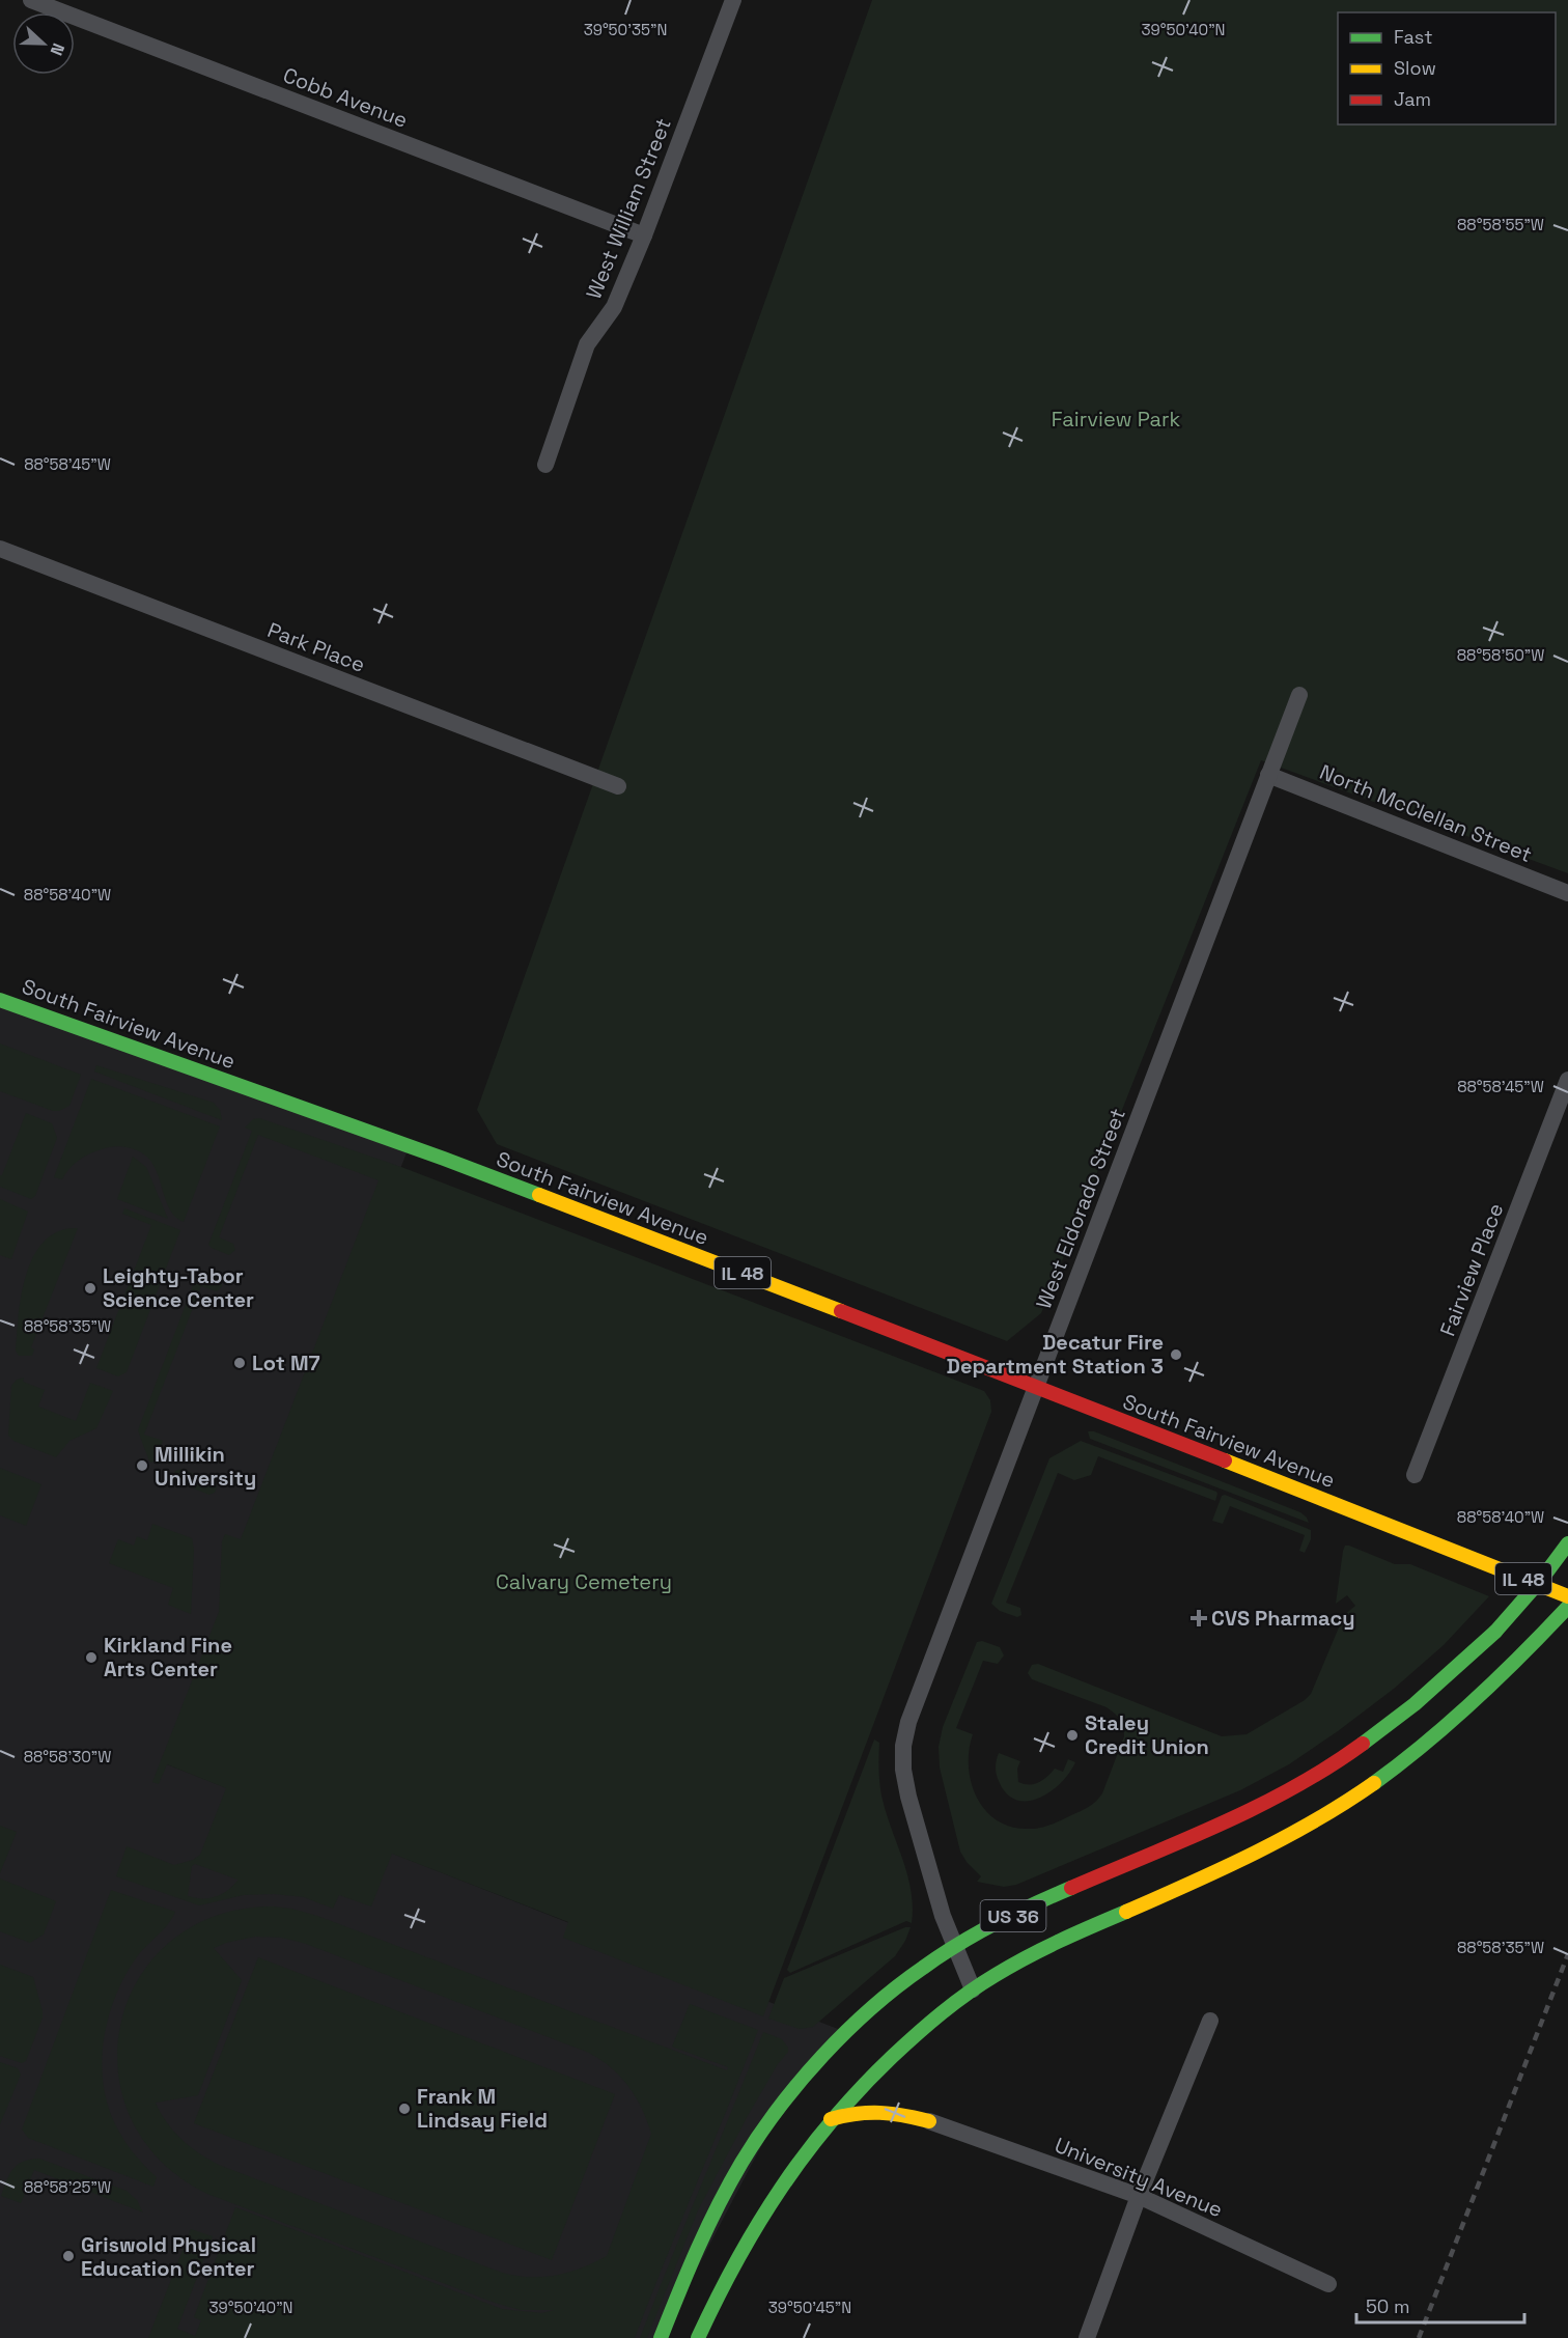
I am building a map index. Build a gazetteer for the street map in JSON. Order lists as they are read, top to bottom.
{
  "streets": {
    "main road": ["South Fairview Avenue", "IL 48", "US 36"],
    "street": [
      "Cobb Avenue",
      "West William Street",
      "Park Place",
      "North McClellan Street",
      "West Eldorado Street",
      "Fairview Place",
      "University Avenue"
    ]
  },
  "crossings": [
    ["Cobb Avenue", "West William Street"],
    ["North McClellan Street", "West Eldorado Street"],
    ["South Fairview Avenue", "West Eldorado Street"],
    ["West Eldorado Street", "US 36"]
  ],
  "parks": ["Fairview Park", "Calvary Cemetery"],
  "places": {
    "other": [
      "Leighty-Tabor Science Center",
      "Decatur Fire Department Station 3",
      "Lot M7",
      "Millikin University",
      "Kirkland Fine Arts Center",
      "Staley Credit Union",
      "Frank M Lindsay Field",
      "Griswold Physical Education Center"
    ],
    "health": ["CVS Pharmacy"]
  },
  "legend": ["Fast", "Slow", "Jam"],
  "scale_bar": "50 m",
  "north": "right",
  "coordinates": [
    "39°50'35\"N",
    "39°50'40\"N",
    "88°58'55\"W",
    "88°58'45\"W",
    "88°58'50\"W",
    "88°58'40\"W",
    "88°58'35\"W",
    "88°58'30\"W",
    "88°58'25\"W",
    "39°50'45\"N"
  ]
}
